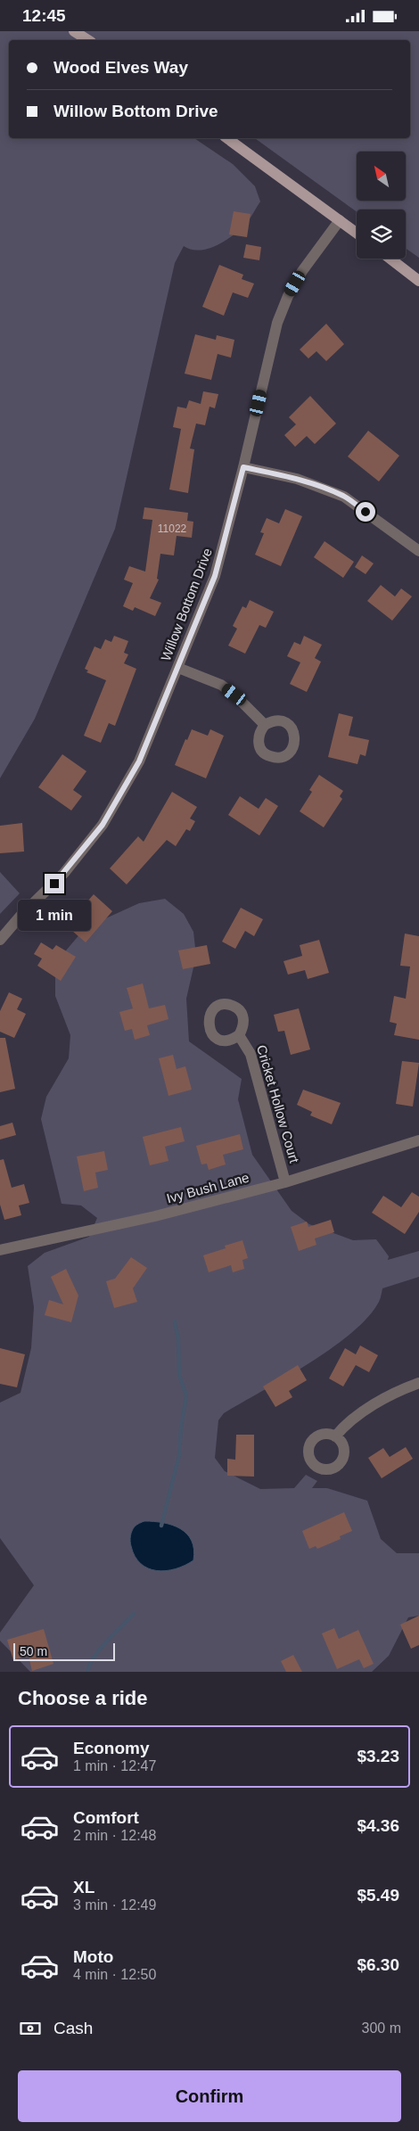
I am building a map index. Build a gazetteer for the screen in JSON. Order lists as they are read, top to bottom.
{
  "streets": {
    "street": ["Willow Bottom Drive", "Cricket Hollow Court", "Ivy Bush Lane"]
  },
  "crossings": [
    ["Cricket Hollow Court", "Ivy Bush Lane"]
  ],
  "house_numbers": ["11022"],
  "scale_bar": "50 m",
  "north": "top left",
  "page": {
    "status": "12:45",
    "banner": ["Wood Elves Way", "Willow Bottom Drive"],
    "bubble": "1 min",
    "scale": "50 m",
    "heading": "Choose a ride",
    "list": [
      {
        "name": "Economy",
        "note": "1 min · 12:47",
        "value": "$3.23"
      },
      {
        "name": "Comfort",
        "note": "2 min · 12:48",
        "value": "$4.36"
      },
      {
        "name": "XL",
        "note": "3 min · 12:49",
        "value": "$5.49"
      },
      {
        "name": "Moto",
        "note": "4 min · 12:50",
        "value": "$6.30"
      }
    ],
    "pay": ["Cash", "300 m"],
    "buttons": "Confirm"
  }
}
